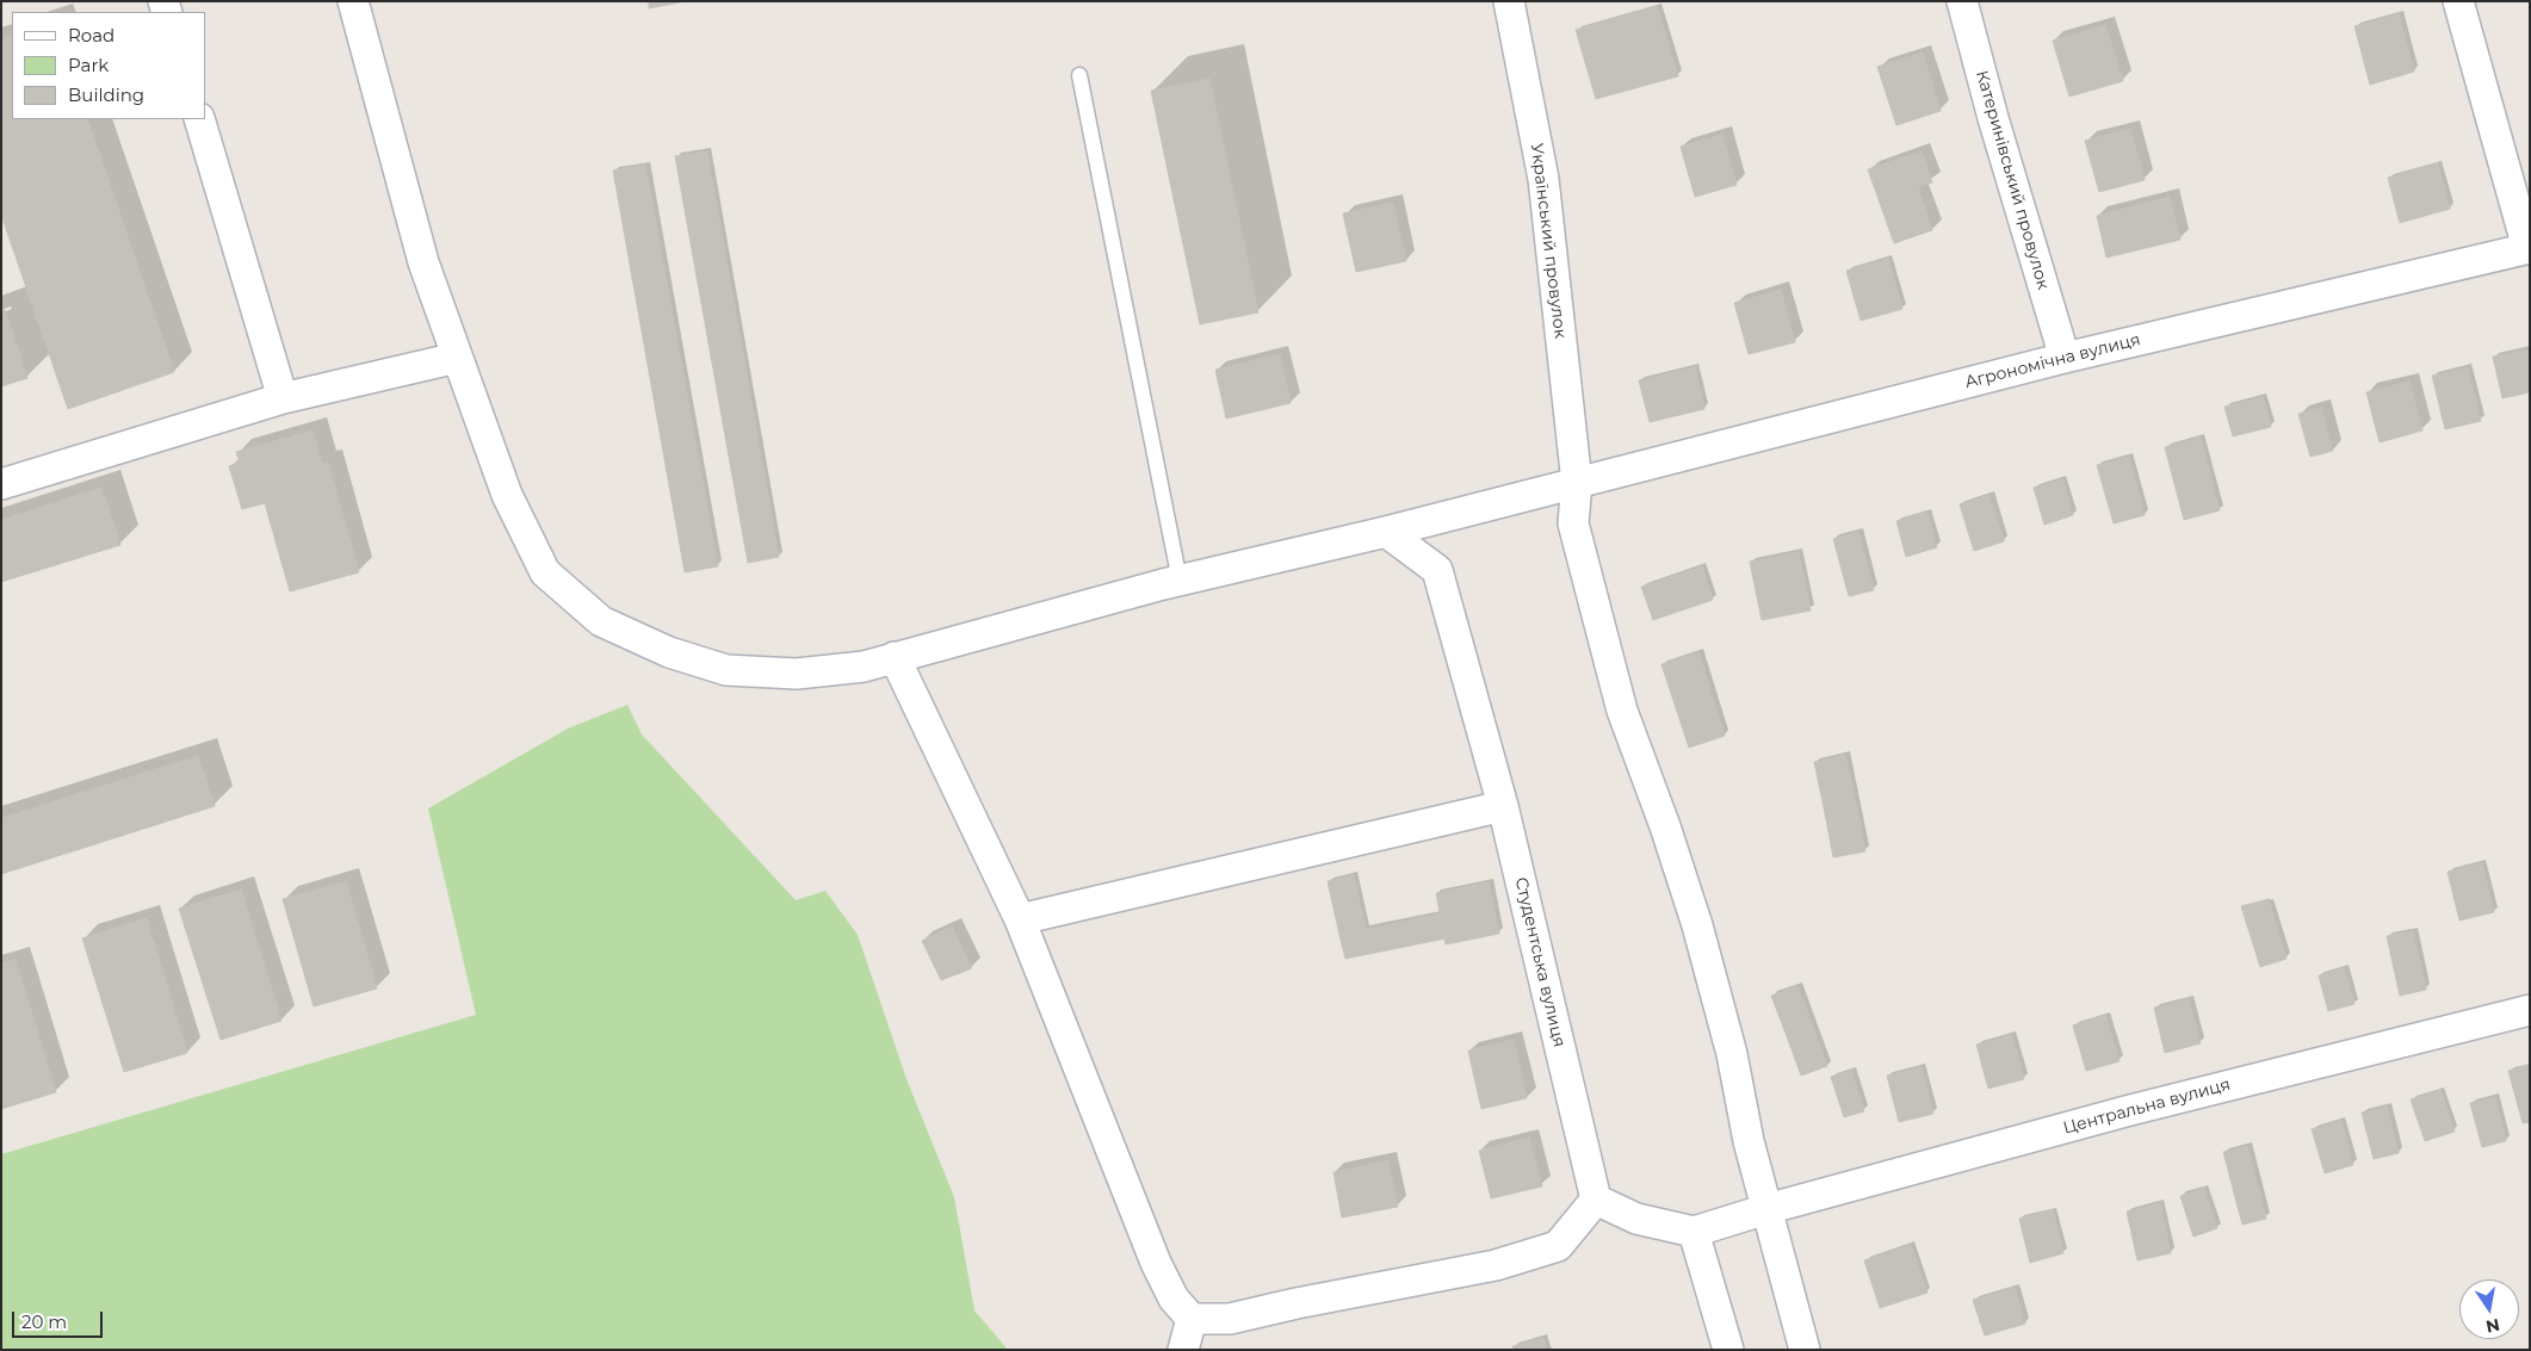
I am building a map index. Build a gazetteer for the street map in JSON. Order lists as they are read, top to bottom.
{
  "streets": {
    "street": [
      "Катеринівський провулок",
      "Український провулок",
      "Агрономічна вулиця",
      "Студентська вулиця",
      "Центральна вулиця"
    ]
  },
  "crossings": [
    ["Катеринівський провулок", "Агрономічна вулиця"],
    ["Український провулок", "Агрономічна вулиця"],
    ["Український провулок", "Центральна вулиця"],
    ["Агрономічна вулиця", "Студентська вулиця"]
  ],
  "legend": ["Road", "Park", "Building"],
  "scale_bar": "20 m",
  "north": "bottom"
}
